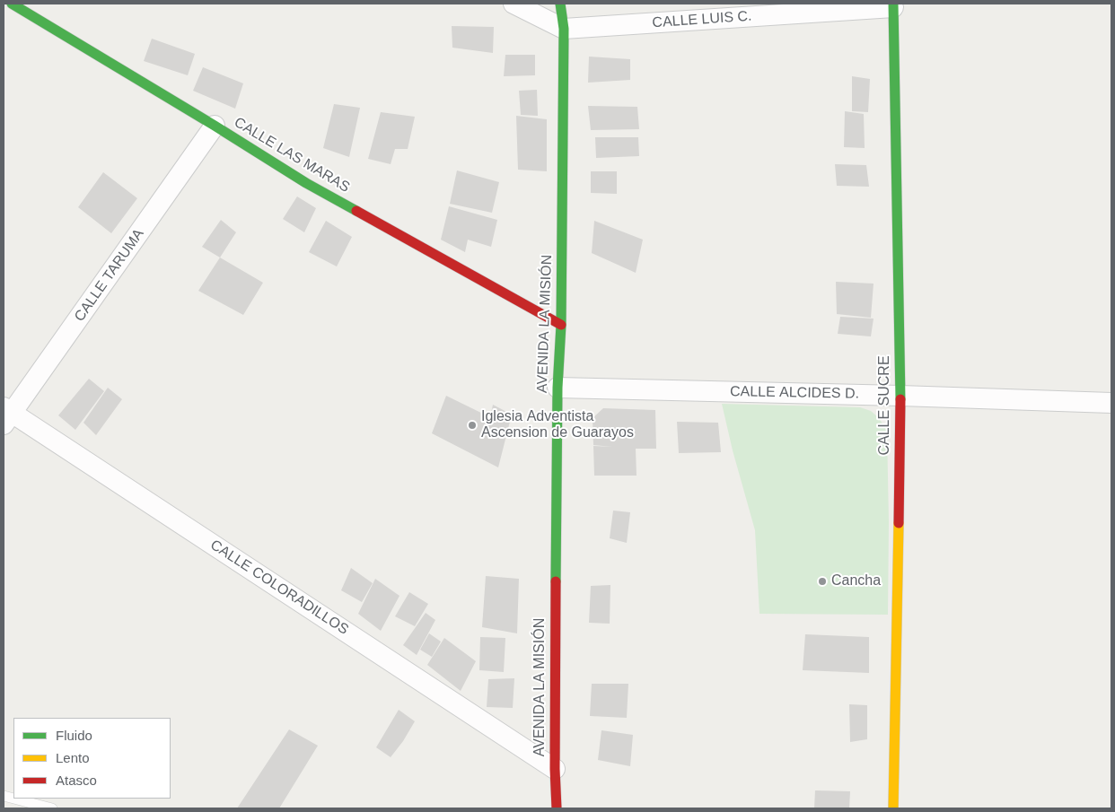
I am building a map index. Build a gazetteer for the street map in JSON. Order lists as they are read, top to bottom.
{
  "streets": {
    "street": [
      "CALLE LUIS C.",
      "CALLE LAS MARAS",
      "CALLE TARUMA",
      "AVENIDA LA MISIÓN",
      "CALLE ALCIDES D.",
      "CALLE SUCRE",
      "CALLE COLORADILLOS"
    ]
  },
  "crossings": [
    ["CALLE LUIS C.", "AVENIDA LA MISIÓN"],
    ["CALLE LUIS C.", "CALLE SUCRE"],
    ["CALLE LAS MARAS", "CALLE TARUMA"],
    ["CALLE LAS MARAS", "AVENIDA LA MISIÓN"],
    ["CALLE TARUMA", "CALLE COLORADILLOS"],
    ["AVENIDA LA MISIÓN", "CALLE ALCIDES D."],
    ["AVENIDA LA MISIÓN", "CALLE COLORADILLOS"],
    ["CALLE ALCIDES D.", "CALLE SUCRE"]
  ],
  "places": ["Iglesia Adventista Ascension de Guarayos", "Cancha"],
  "legend": ["Fluido", "Lento", "Atasco"]
}
